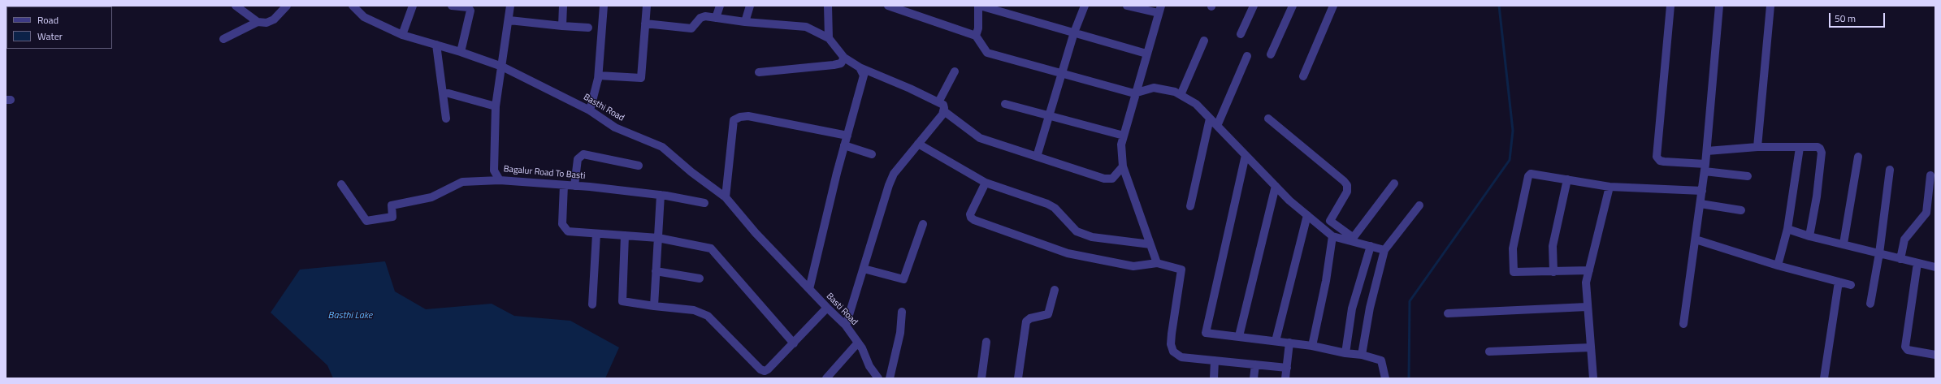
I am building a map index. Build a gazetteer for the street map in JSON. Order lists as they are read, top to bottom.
{
  "streets": {
    "street": ["Basthi Road", "Bagalur Road To Basti", "Basti Road"]
  },
  "crossings": [
    ["Basthi Road", "Bagalur Road To Basti"],
    ["Basthi Road", "Basti Road"]
  ],
  "water": ["Basthi Lake"],
  "legend": ["Road", "Water"],
  "scale_bar": "50 m"
}
